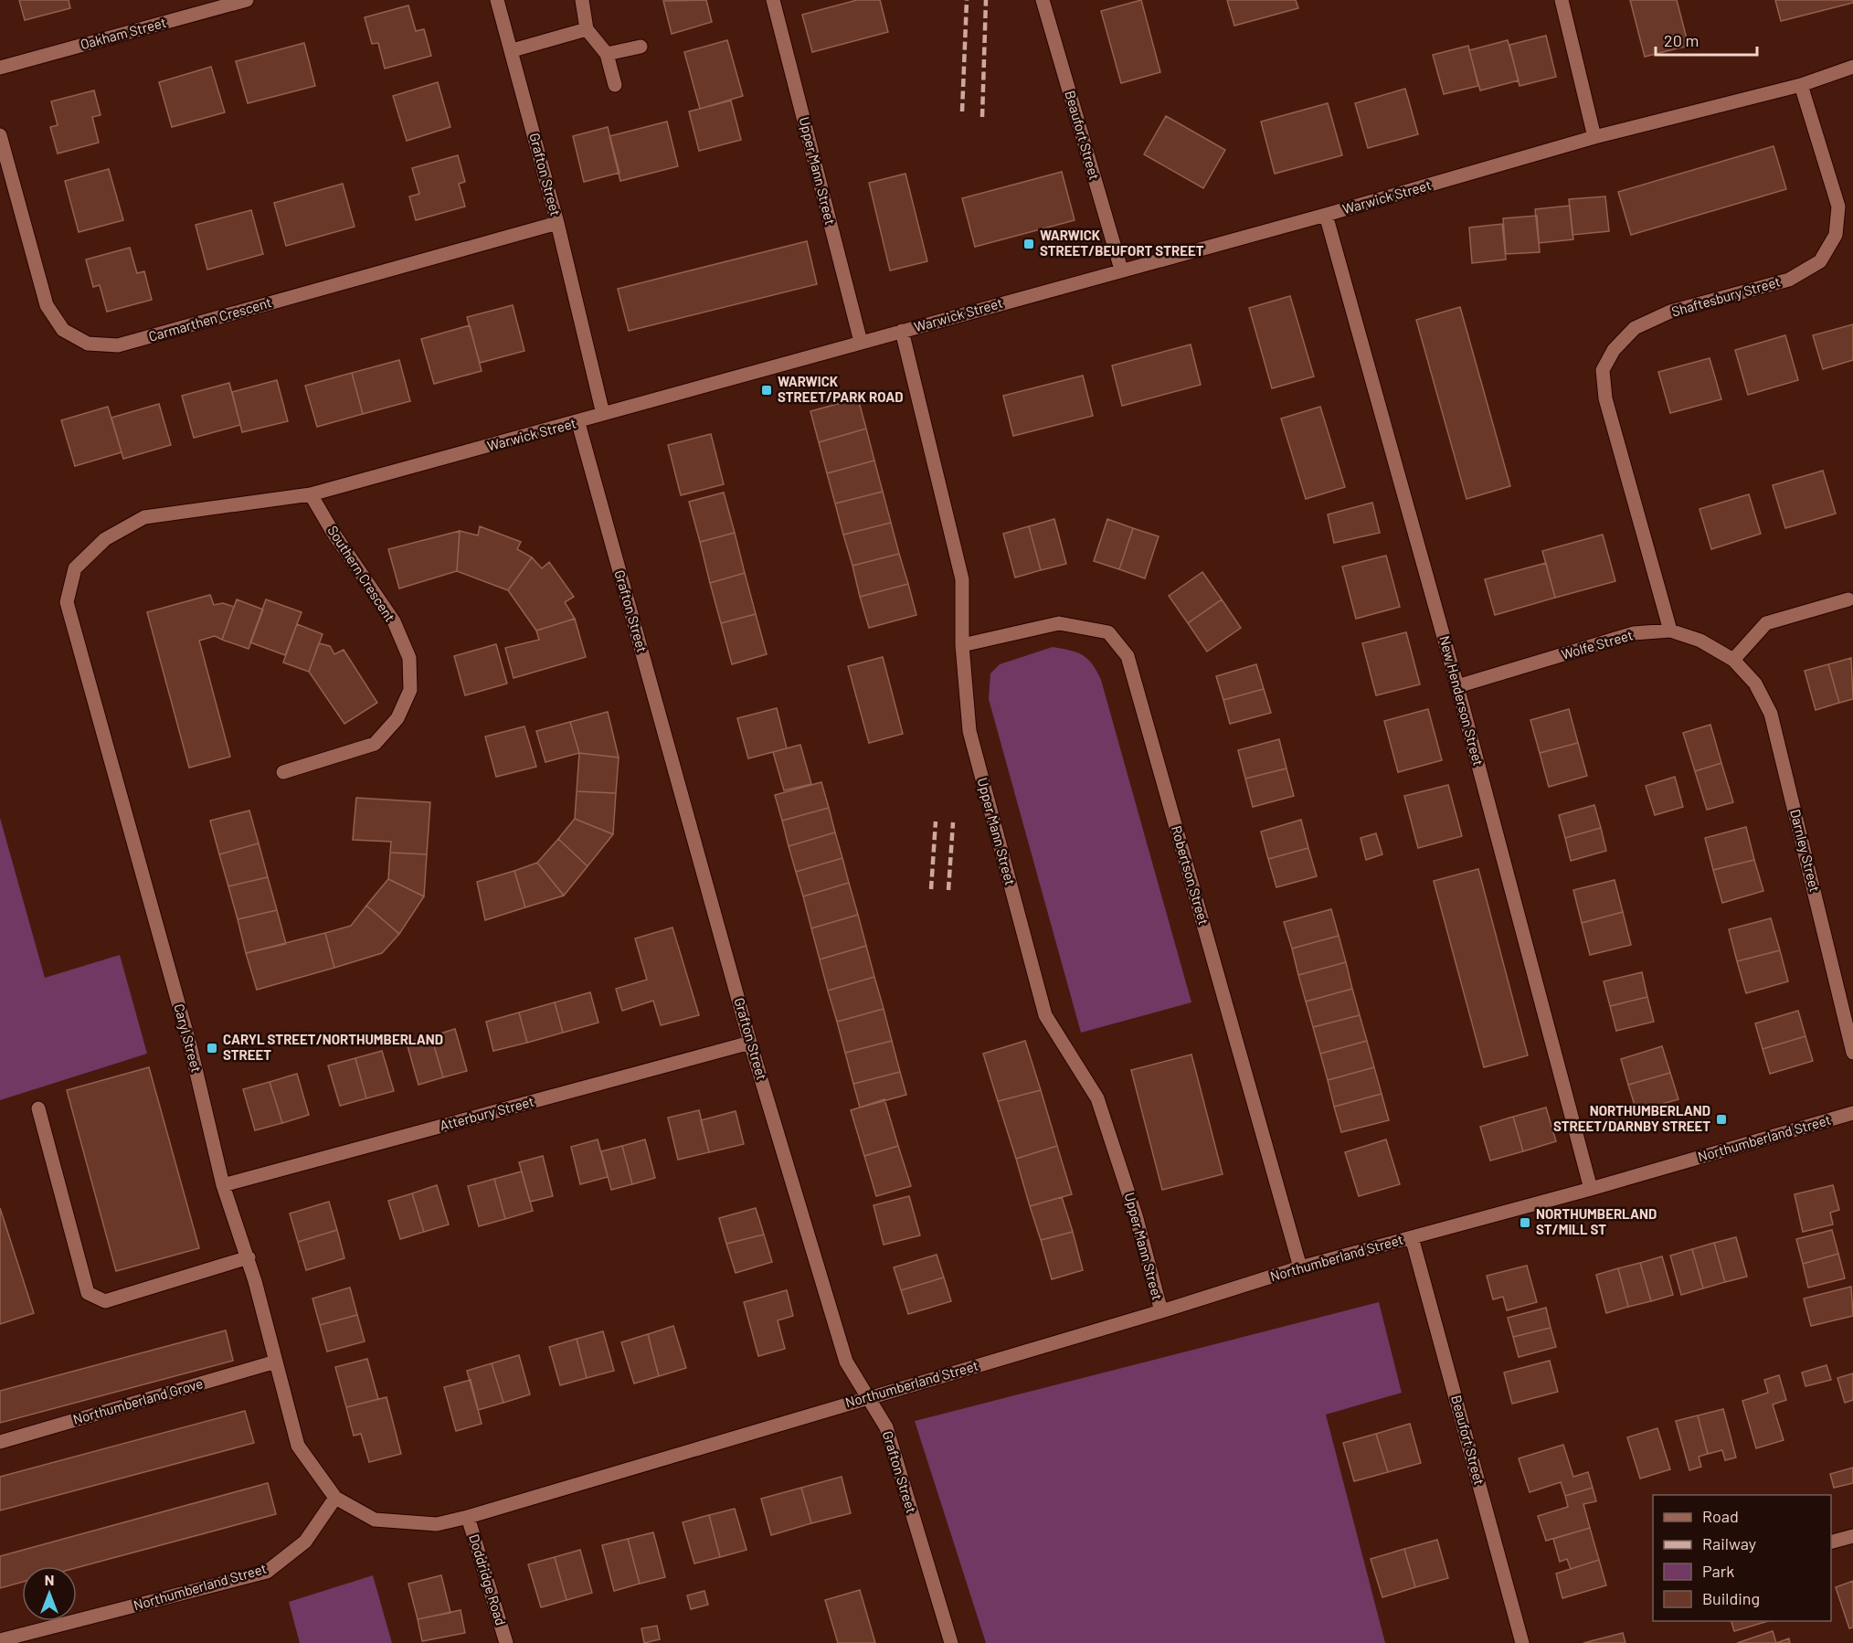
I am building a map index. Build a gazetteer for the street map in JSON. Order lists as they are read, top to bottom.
{
  "streets": {
    "street": [
      "Oakham Street",
      "Beaufort Street",
      "Upper Mann Street",
      "Grafton Street",
      "Warwick Street",
      "Shaftesbury Street",
      "Carmarthen Crescent",
      "Southern Crescent",
      "Wolfe Street",
      "New Henderson Street",
      "Darnley Street",
      "Robertson Street",
      "Caryl Street",
      "Atterbury Street",
      "Northumberland Street",
      "Northumberland Grove",
      "Doddridge Road"
    ]
  },
  "crossings": [
    ["Beaufort Street", "Warwick Street"],
    ["Beaufort Street", "Northumberland Street"],
    ["Upper Mann Street", "Warwick Street"],
    ["Upper Mann Street", "Robertson Street"],
    ["Upper Mann Street", "Northumberland Street"],
    ["Grafton Street", "Warwick Street"],
    ["Grafton Street", "Carmarthen Crescent"],
    ["Grafton Street", "Atterbury Street"],
    ["Grafton Street", "Northumberland Street"],
    ["Warwick Street", "Shaftesbury Street"],
    ["Warwick Street", "Southern Crescent"],
    ["Warwick Street", "New Henderson Street"],
    ["Warwick Street", "Caryl Street"],
    ["Shaftesbury Street", "Wolfe Street"],
    ["Wolfe Street", "New Henderson Street"],
    ["Wolfe Street", "Darnley Street"],
    ["New Henderson Street", "Northumberland Street"],
    ["Robertson Street", "Northumberland Street"],
    ["Caryl Street", "Atterbury Street"],
    ["Caryl Street", "Northumberland Street"],
    ["Caryl Street", "Northumberland Grove"],
    ["Northumberland Street", "Doddridge Road"]
  ],
  "places": {
    "transit": [
      "WARWICK STREET/BEUFORT STREET",
      "WARWICK STREET/PARK ROAD",
      "CARYL STREET/NORTHUMBERLAND STREET",
      "NORTHUMBERLAND STREET/DARNBY STREET",
      "NORTHUMBERLAND ST/MILL ST"
    ]
  },
  "legend": [
    "Road",
    "Railway",
    "Park",
    "Building"
  ],
  "scale_bar": "20 m",
  "north": "top"
}
